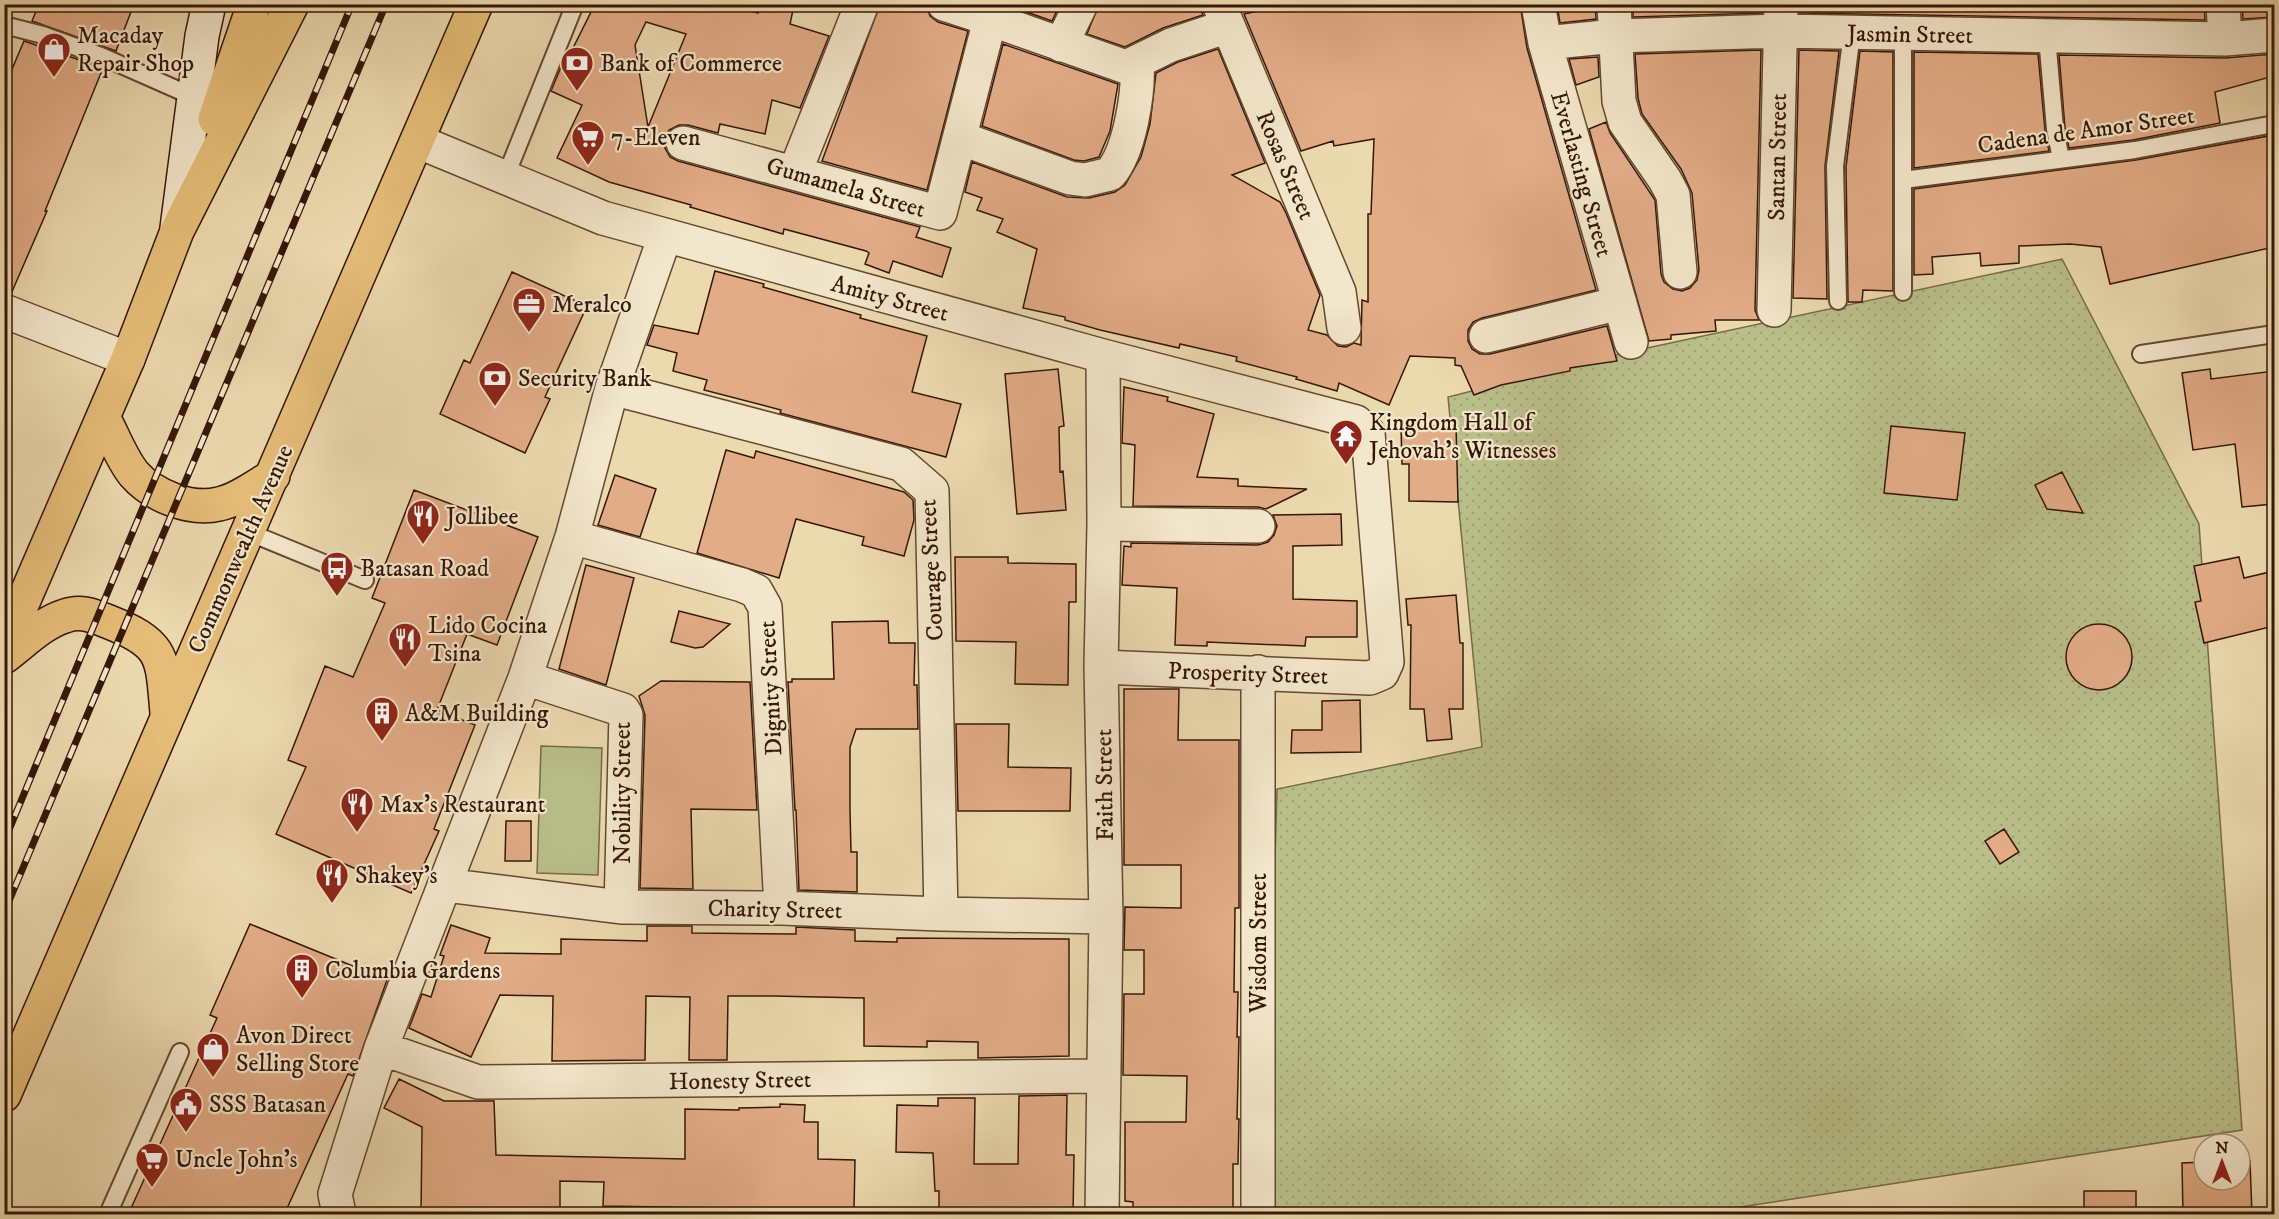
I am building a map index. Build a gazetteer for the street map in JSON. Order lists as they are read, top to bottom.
{
  "streets": {
    "main road": ["Commonwealth Avenue"],
    "street": [
      "Jasmin Street",
      "Santan Street",
      "Rosas Street",
      "Everlasting Street",
      "Gumamela Street",
      "Amity Street",
      "Courage Street",
      "Prosperity Street",
      "Dignity Street",
      "Faith Street",
      "Nobility Street",
      "Charity Street",
      "Wisdom Street",
      "Honesty Street"
    ],
    "lane": ["Cadena de Amor Street"]
  },
  "crossings": [
    ["Jasmin Street", "Santan Street"],
    ["Jasmin Street", "Everlasting Street"],
    ["Amity Street", "Commonwealth Avenue"],
    ["Amity Street", "Prosperity Street"],
    ["Amity Street", "Faith Street"],
    ["Courage Street", "Charity Street"],
    ["Prosperity Street", "Faith Street"],
    ["Prosperity Street", "Wisdom Street"],
    ["Dignity Street", "Charity Street"],
    ["Faith Street", "Charity Street"],
    ["Faith Street", "Honesty Street"],
    ["Nobility Street", "Charity Street"]
  ],
  "places": {
    "shop": ["Macaday Repair Shop", "Avon Direct Selling Store"],
    "bank": ["Bank of Commerce", "Security Bank"],
    "supermarket": ["7-Eleven", "Uncle John's"],
    "office": ["Meralco"],
    "temple": ["Kingdom Hall of Jehovah's Witnesses"],
    "restaurant": [
      "Jollibee",
      "Lido Cocina Tsina",
      "Max's Restaurant",
      "Shakey's"
    ],
    "bus stop": ["Batasan Road"],
    "building": ["A&M Building", "Columbia Gardens"],
    "public building": ["SSS Batasan"]
  },
  "north": "top"
}
